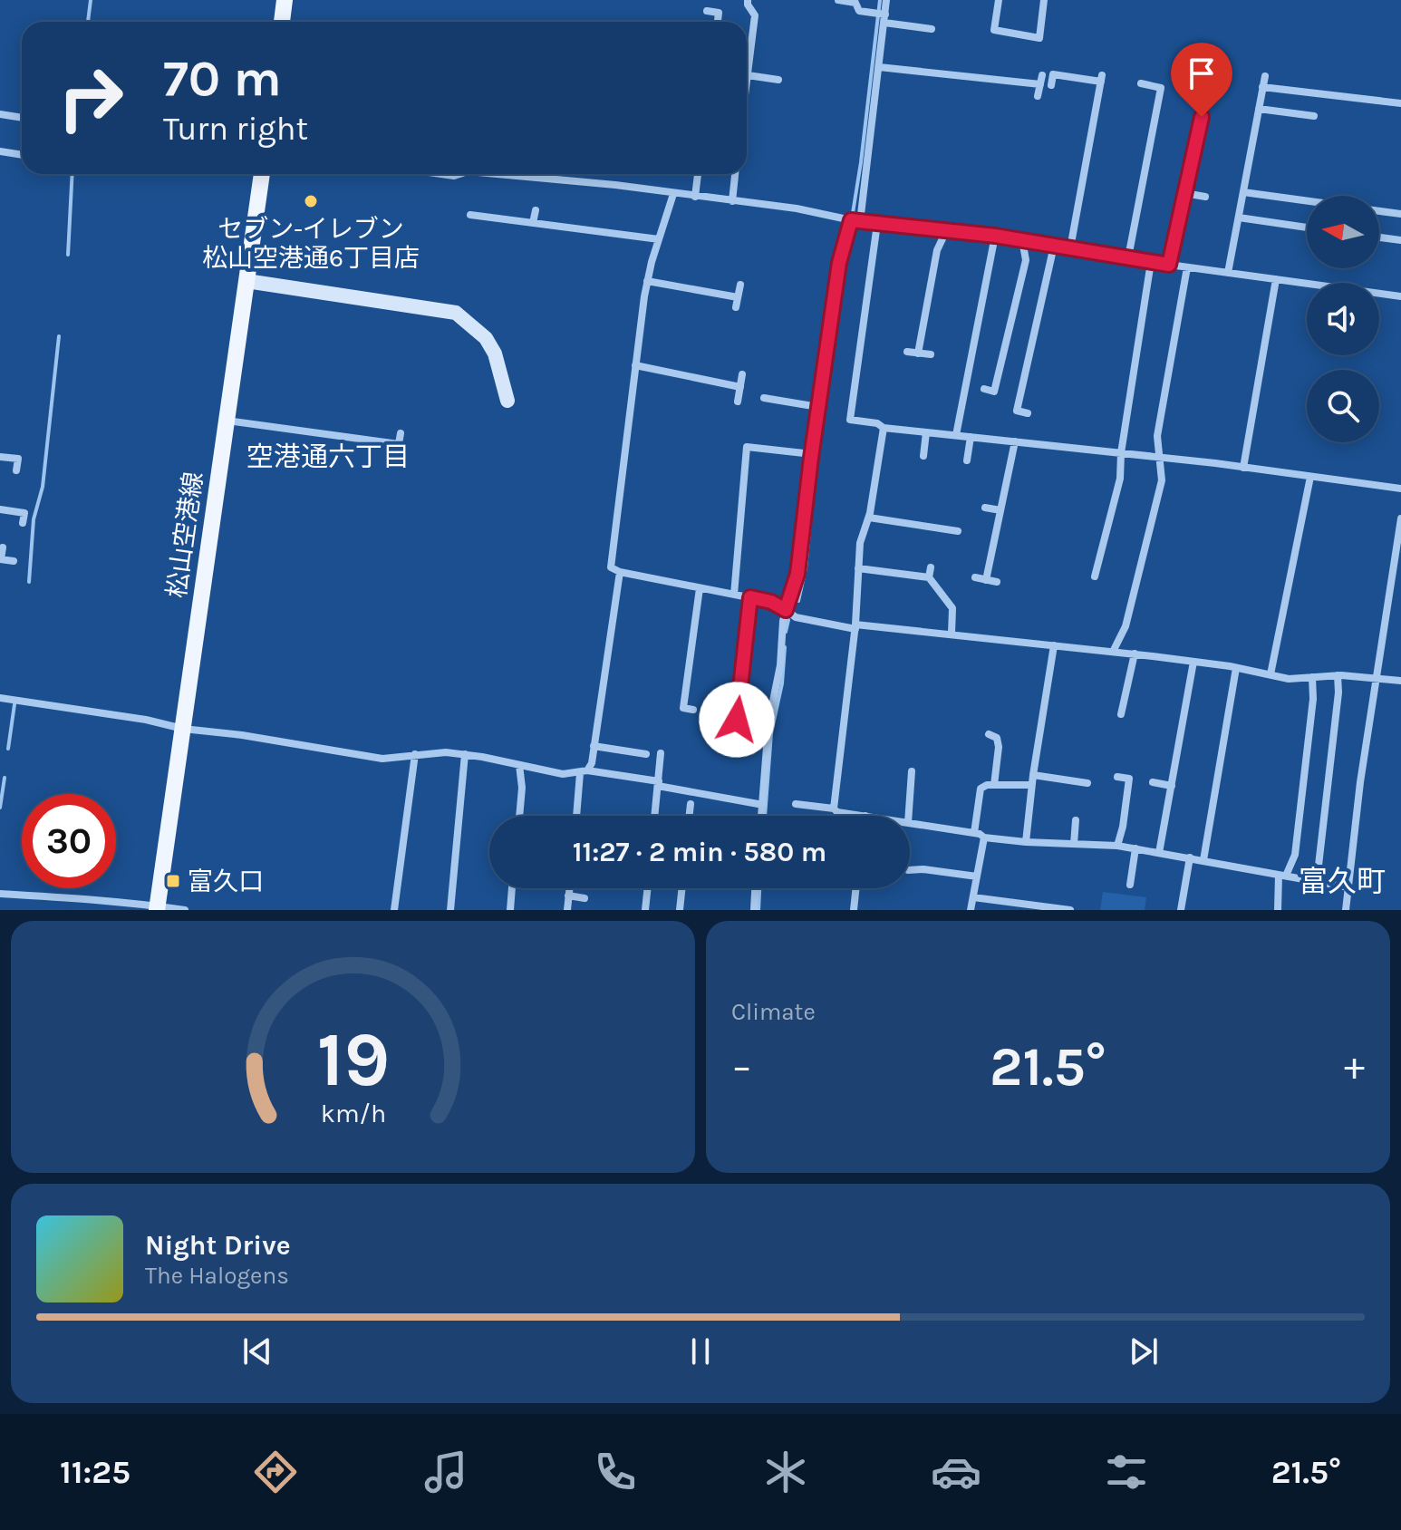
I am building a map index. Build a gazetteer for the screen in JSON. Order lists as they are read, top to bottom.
{
  "streets": {
    "main road": ["松山空港線"]
  },
  "districts": ["空港通六丁目", "富久町"],
  "places": {
    "other": ["セブン-イレブン 松山空港通6丁目店"],
    "transit": ["富久口"]
  },
  "north": "left",
  "page": {
    "turn": ["70 m", "Turn right"],
    "limit": "30",
    "trip": "11:27 · 2 min · 580 m",
    "tile": "Climate",
    "heat": ["−", "21.5°", "+"],
    "song": ["Night Drive", "The Halogens"],
    "tabs": ["11:25", "21.5°"],
    "gauge": ["19", "km/h"]
  }
}
